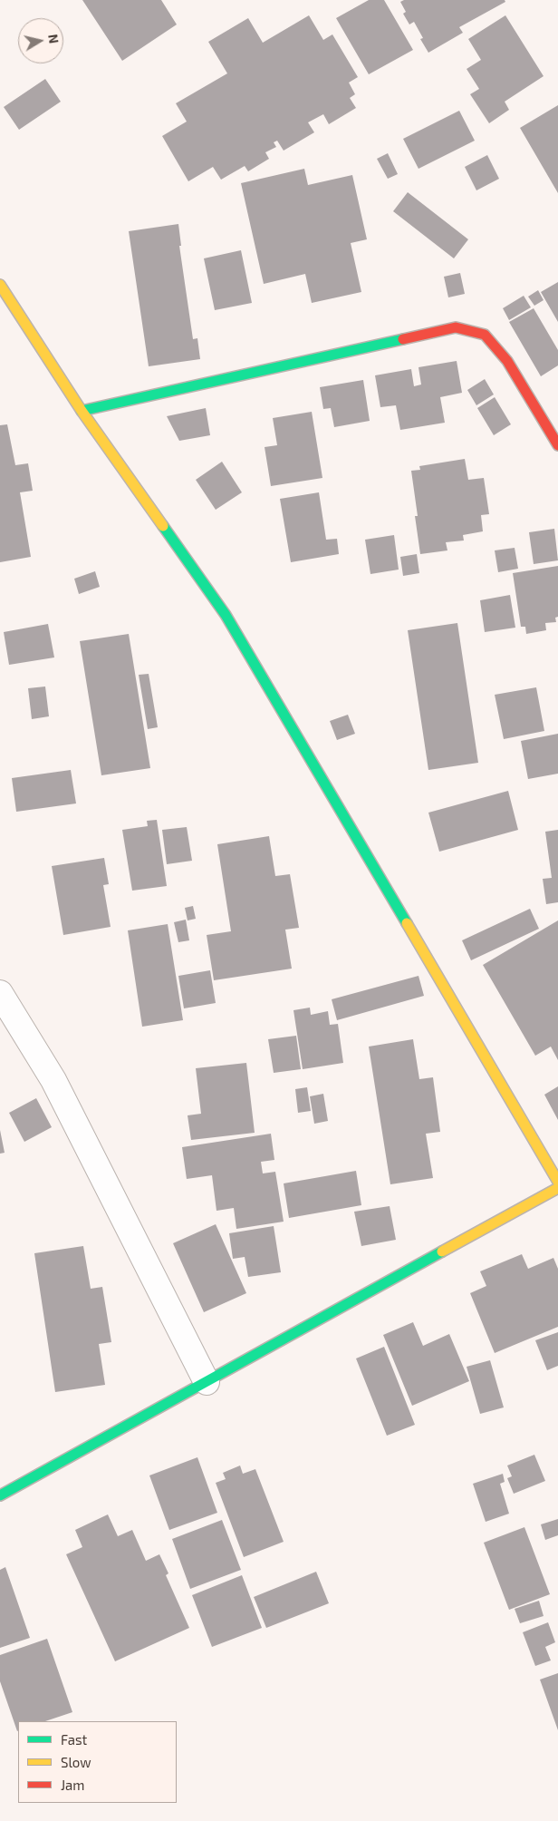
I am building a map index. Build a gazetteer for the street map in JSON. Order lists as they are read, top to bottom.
{
  "legend": ["Fast", "Slow", "Jam"],
  "north": "right"
}
